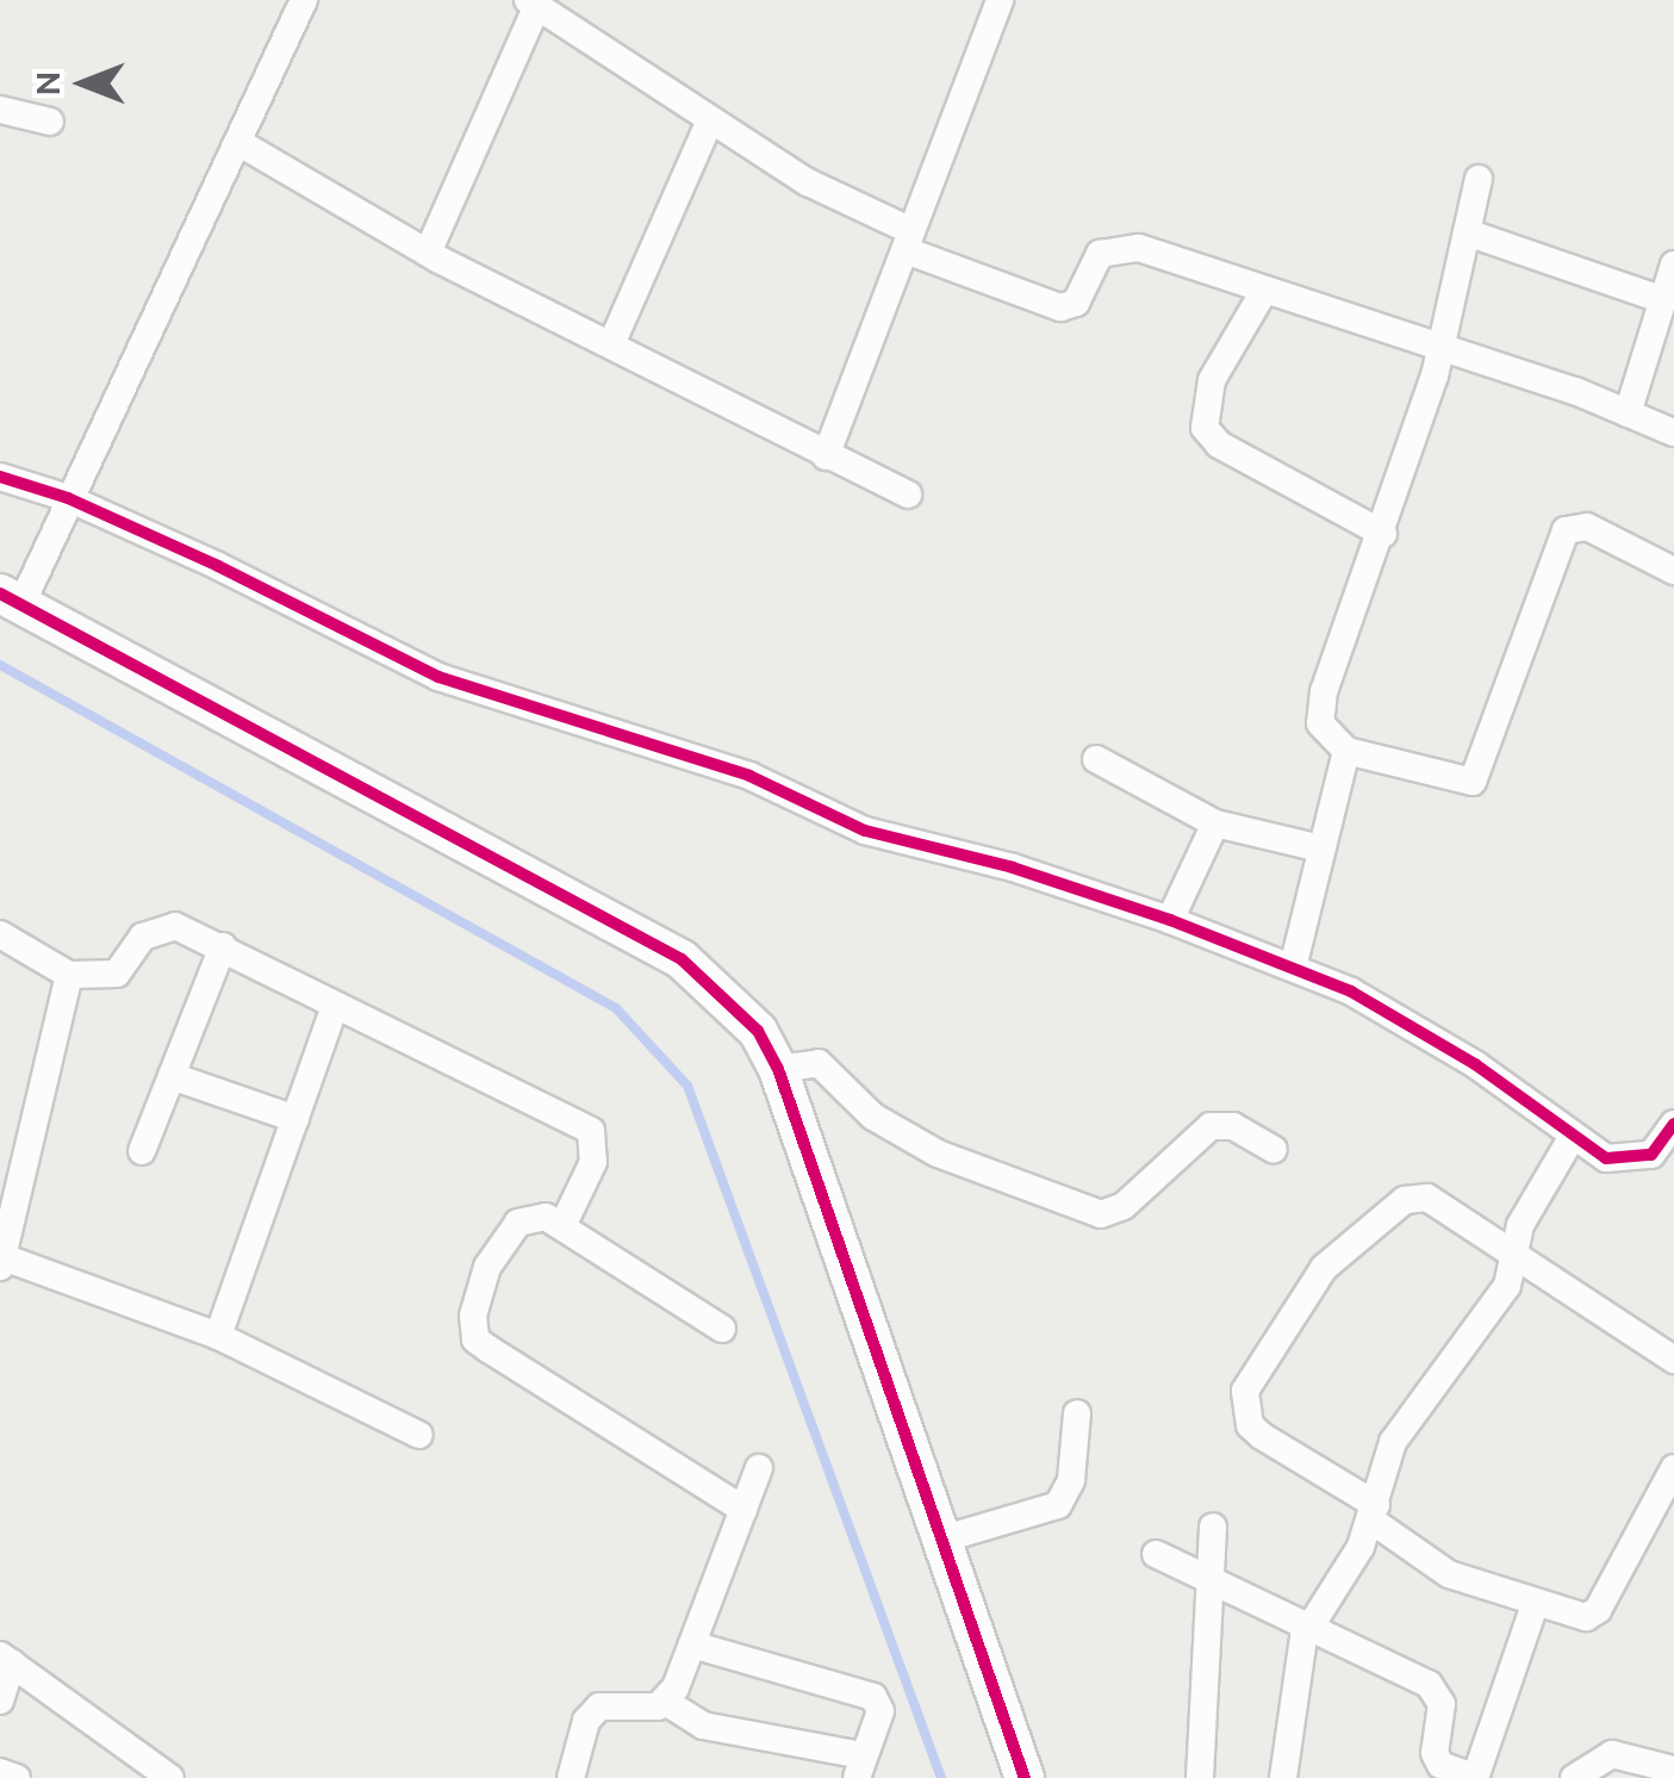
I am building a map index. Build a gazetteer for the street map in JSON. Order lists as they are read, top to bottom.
{
  "north": "left"
}
